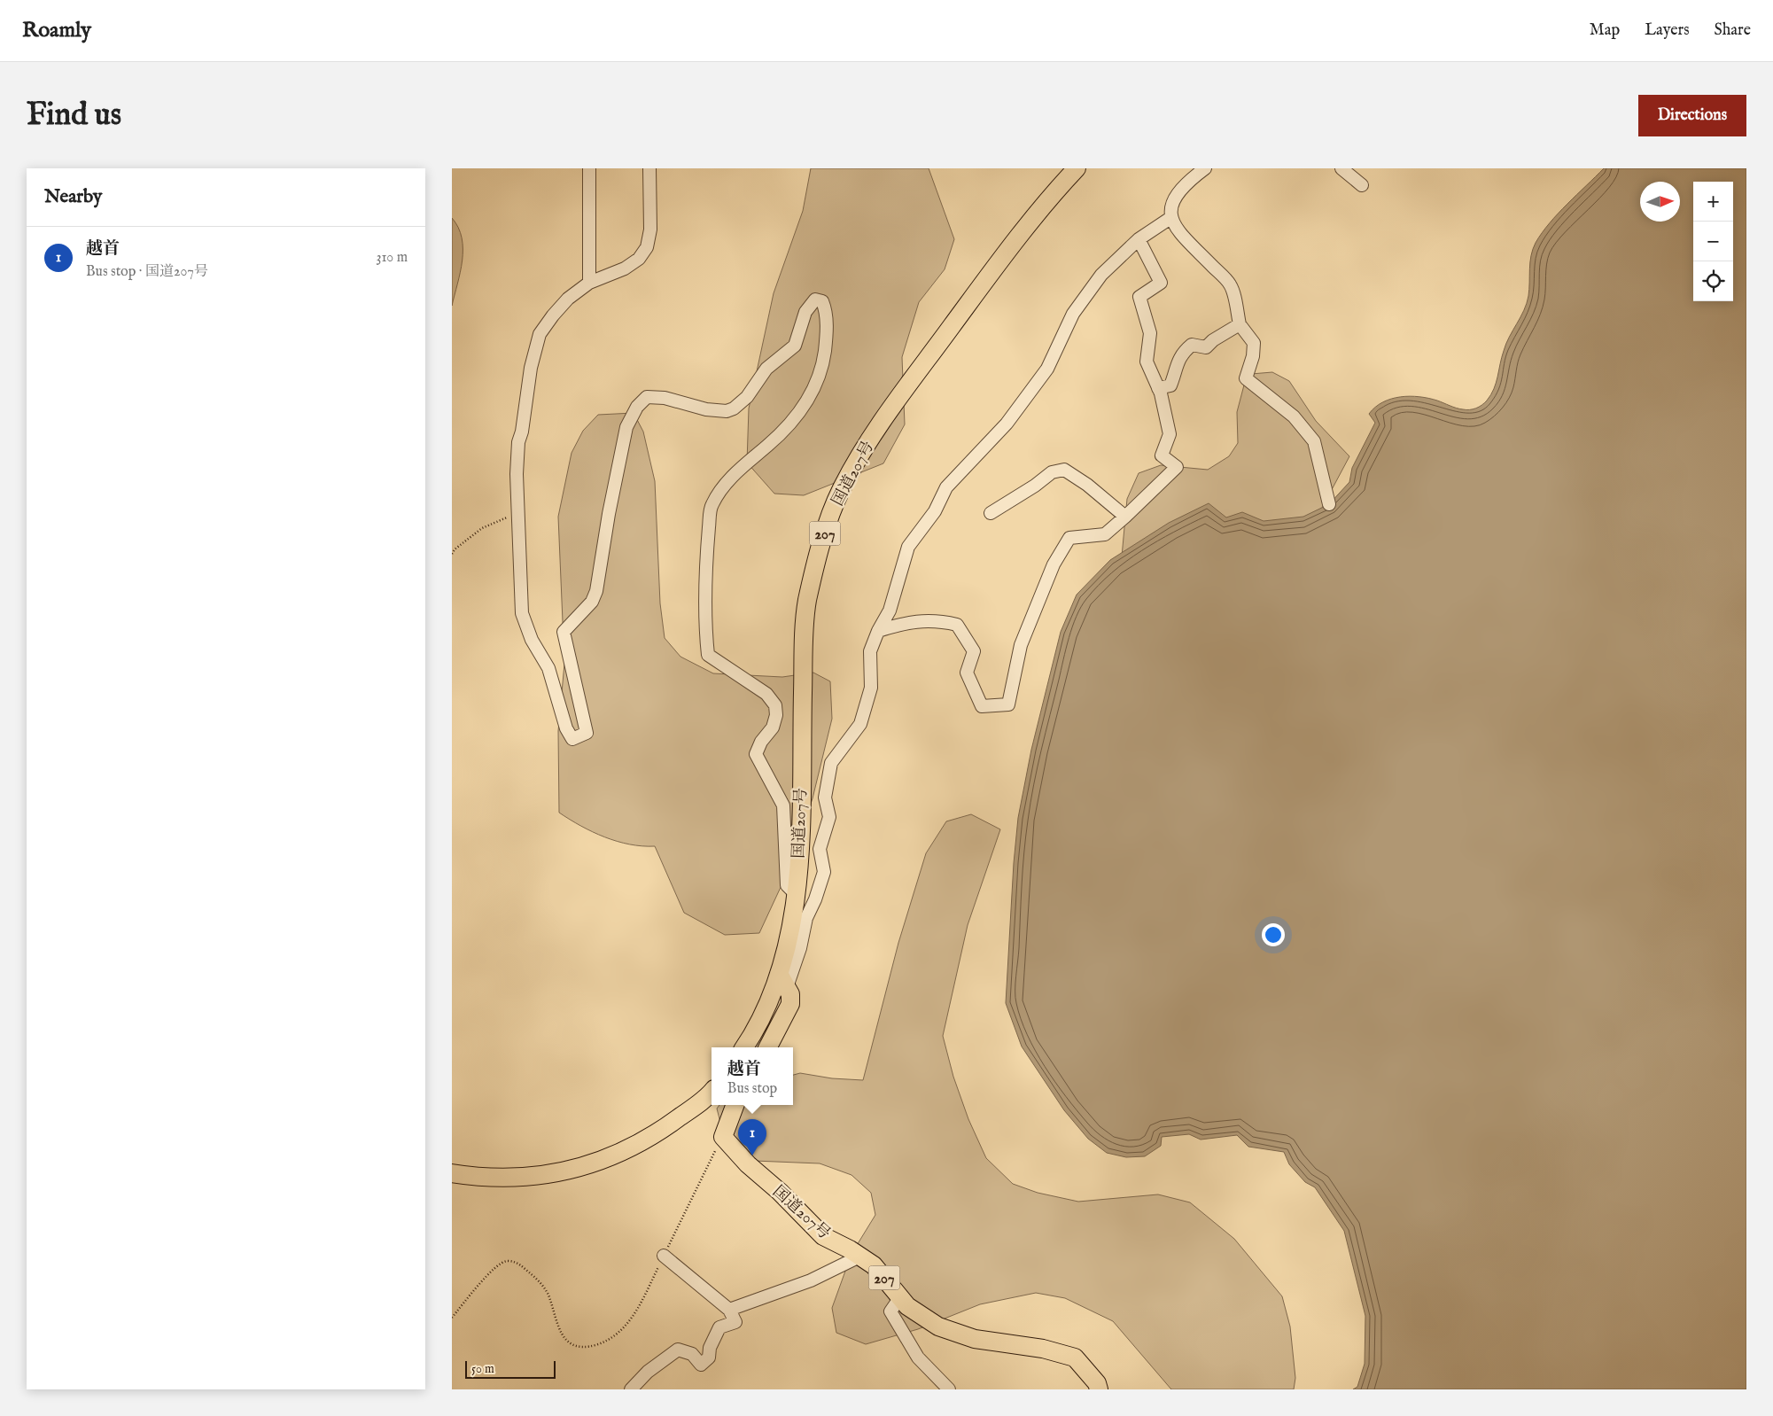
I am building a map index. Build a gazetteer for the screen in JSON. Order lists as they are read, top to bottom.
{
  "streets": {
    "highway": ["国道207号", "207"]
  },
  "scale_bar": "50 m",
  "north": "right",
  "page": {
    "header": "Roamly",
    "nav": ["Map", "Layers", "Share"],
    "buttons": "Directions",
    "title": "Find us",
    "heading": "Nearby",
    "map_buttons": ["+", "−"],
    "list": [
      {
        "mark": "1",
        "name": "越首",
        "note": "Bus stop · 国道207号",
        "value": "310 m"
      }
    ],
    "popup": ["越首", "Bus stop"],
    "pins": "1",
    "scale": "50 m"
  }
}
